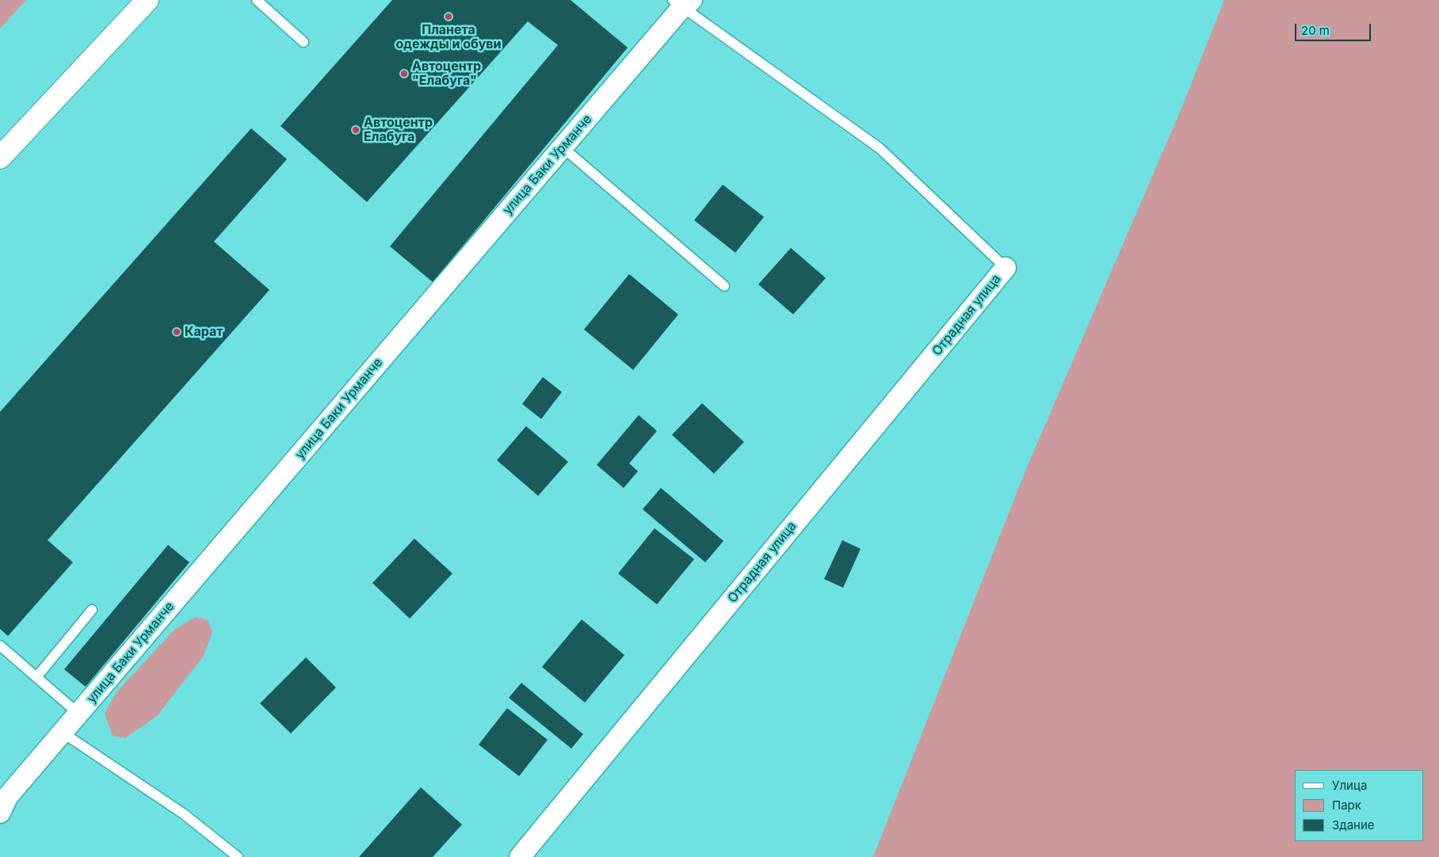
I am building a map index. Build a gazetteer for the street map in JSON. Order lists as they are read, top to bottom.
{
  "streets": {
    "street": ["улица Баки Урманче", "Отрадная улица"]
  },
  "places": [
    "Планета одежды и обуви",
    "Автоцентр \"Елабуга\"",
    "Автоцентр Елабуга",
    "Карат"
  ],
  "legend": ["Улица", "Парк", "Здание"],
  "scale_bar": "20 m"
}
